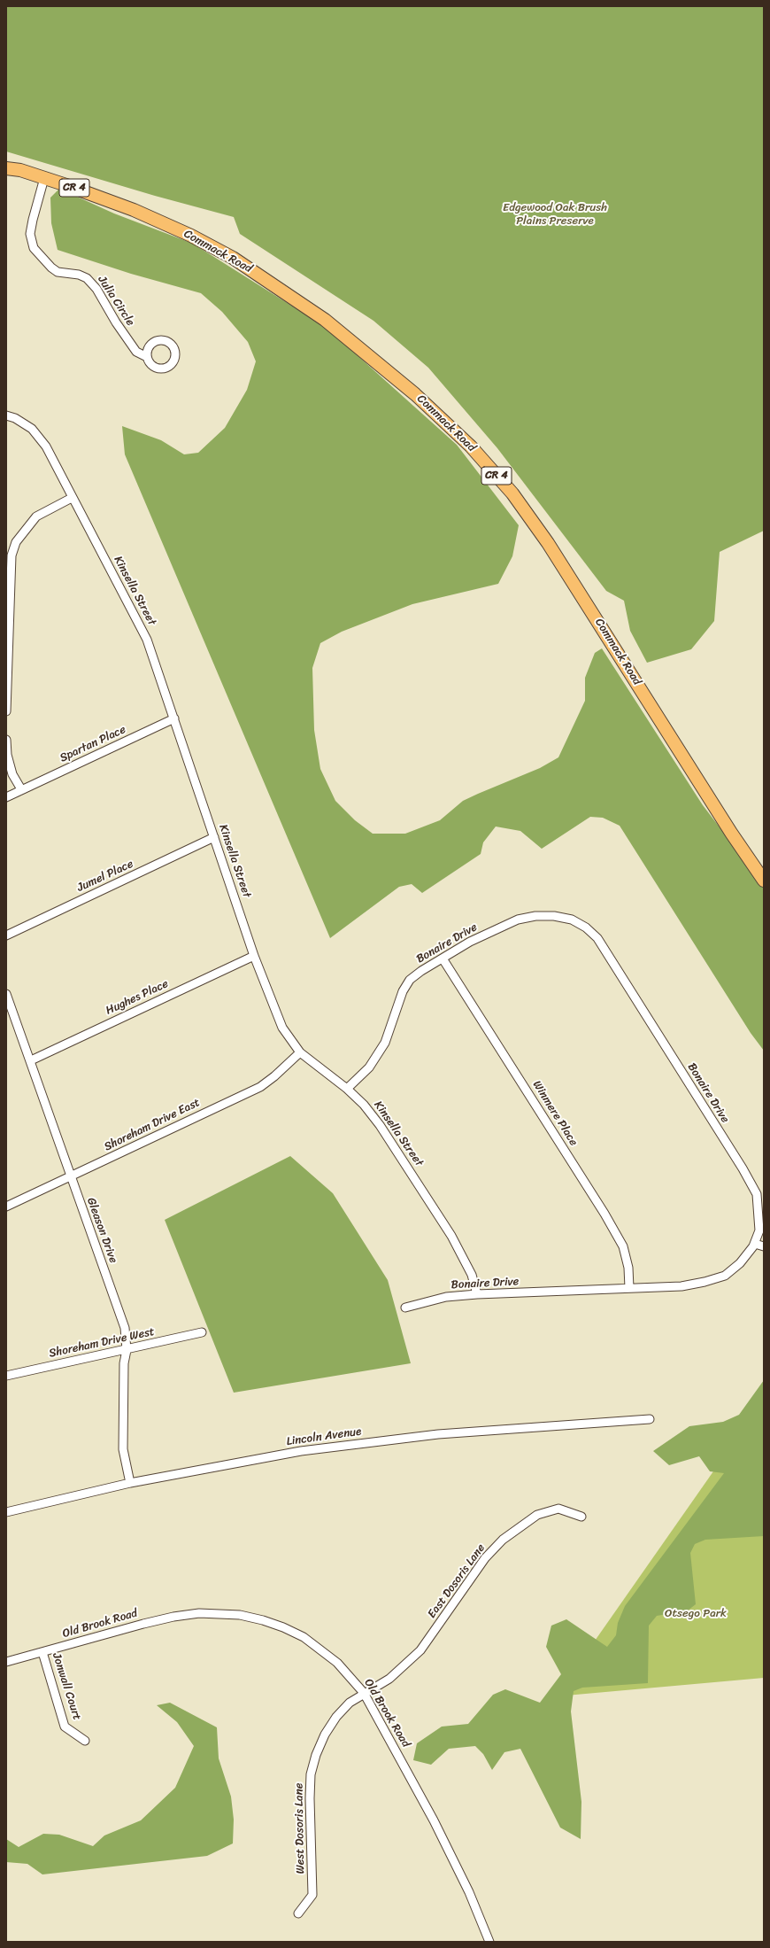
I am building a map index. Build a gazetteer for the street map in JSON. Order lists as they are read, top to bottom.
{
  "streets": {
    "main road": ["CR 4", "Commack Road"],
    "street": [
      "Julia Circle",
      "Kinsella Street",
      "Spartan Place",
      "Jumel Place",
      "Bonaire Drive",
      "Hughes Place",
      "Winmere Place",
      "Shoreham Drive East",
      "Gleason Drive",
      "Shoreham Drive West",
      "Lincoln Avenue",
      "East Dosoris Lane",
      "Old Brook Road",
      "Jonwall Court",
      "West Dosoris Lane"
    ]
  },
  "crossings": [
    ["Commack Road", "Julia Circle"],
    ["Kinsella Street", "Spartan Place"],
    ["Kinsella Street", "Jumel Place"],
    ["Kinsella Street", "Bonaire Drive"],
    ["Kinsella Street", "Hughes Place"],
    ["Kinsella Street", "Shoreham Drive East"],
    ["Bonaire Drive", "Winmere Place"],
    ["Hughes Place", "Gleason Drive"],
    ["Shoreham Drive East", "Gleason Drive"],
    ["Gleason Drive", "Shoreham Drive West"],
    ["Gleason Drive", "Lincoln Avenue"],
    ["East Dosoris Lane", "Old Brook Road"],
    ["East Dosoris Lane", "West Dosoris Lane"],
    ["Old Brook Road", "Jonwall Court"],
    ["Old Brook Road", "West Dosoris Lane"]
  ],
  "parks": ["Edgewood Oak Brush Plains Preserve", "Otsego Park"]
}
